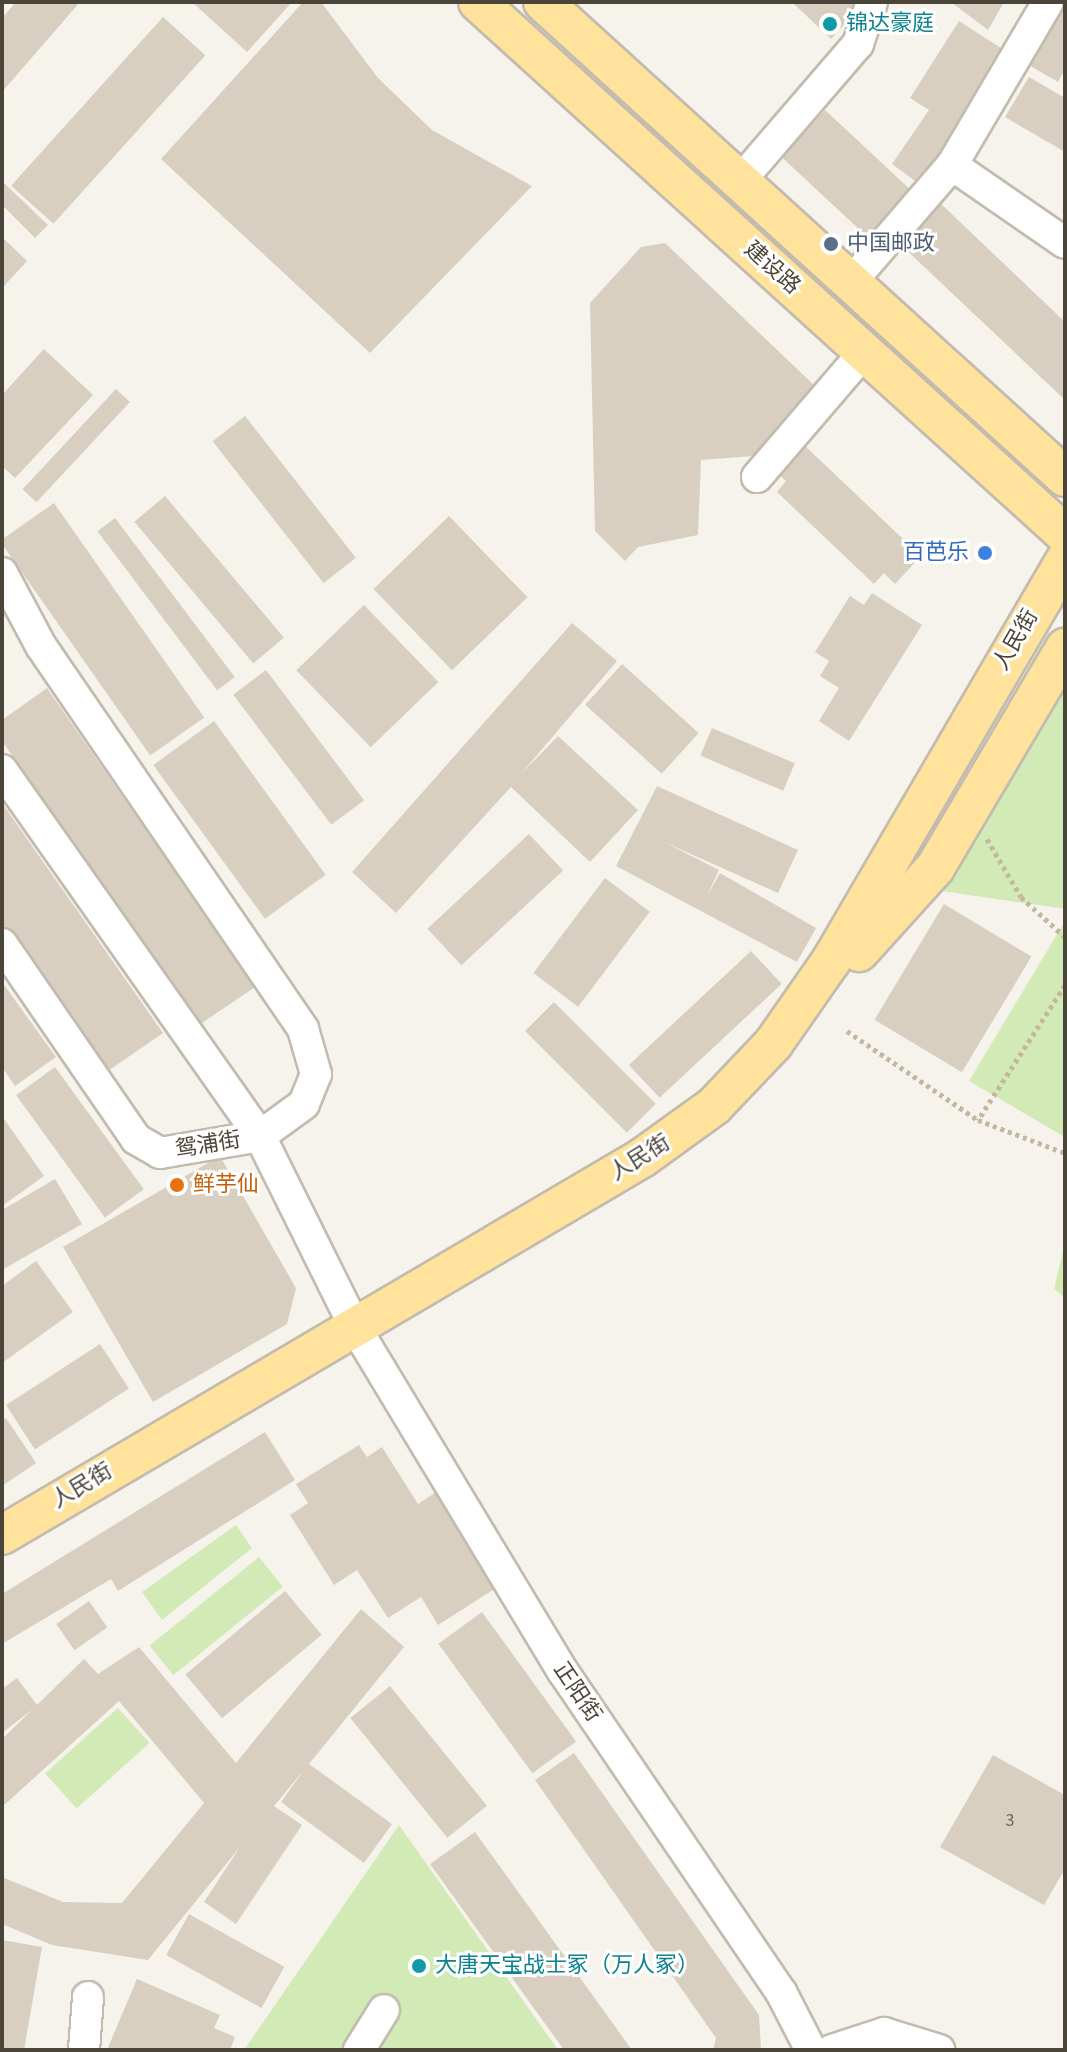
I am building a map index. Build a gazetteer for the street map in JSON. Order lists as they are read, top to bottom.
{
  "streets": {
    "main road": ["建设路", "人民街"],
    "street": ["鸳浦街", "正阳街"]
  },
  "crossings": [
    ["人民街", "鸳浦街"],
    ["人民街", "正阳街"],
    ["鸳浦街", "正阳街"]
  ],
  "places": [
    "锦达豪庭",
    "中国邮政",
    "百芭乐",
    "鲜芋仙",
    "大唐天宝战士冢（万人冢）"
  ],
  "house_numbers": ["3"]
}
